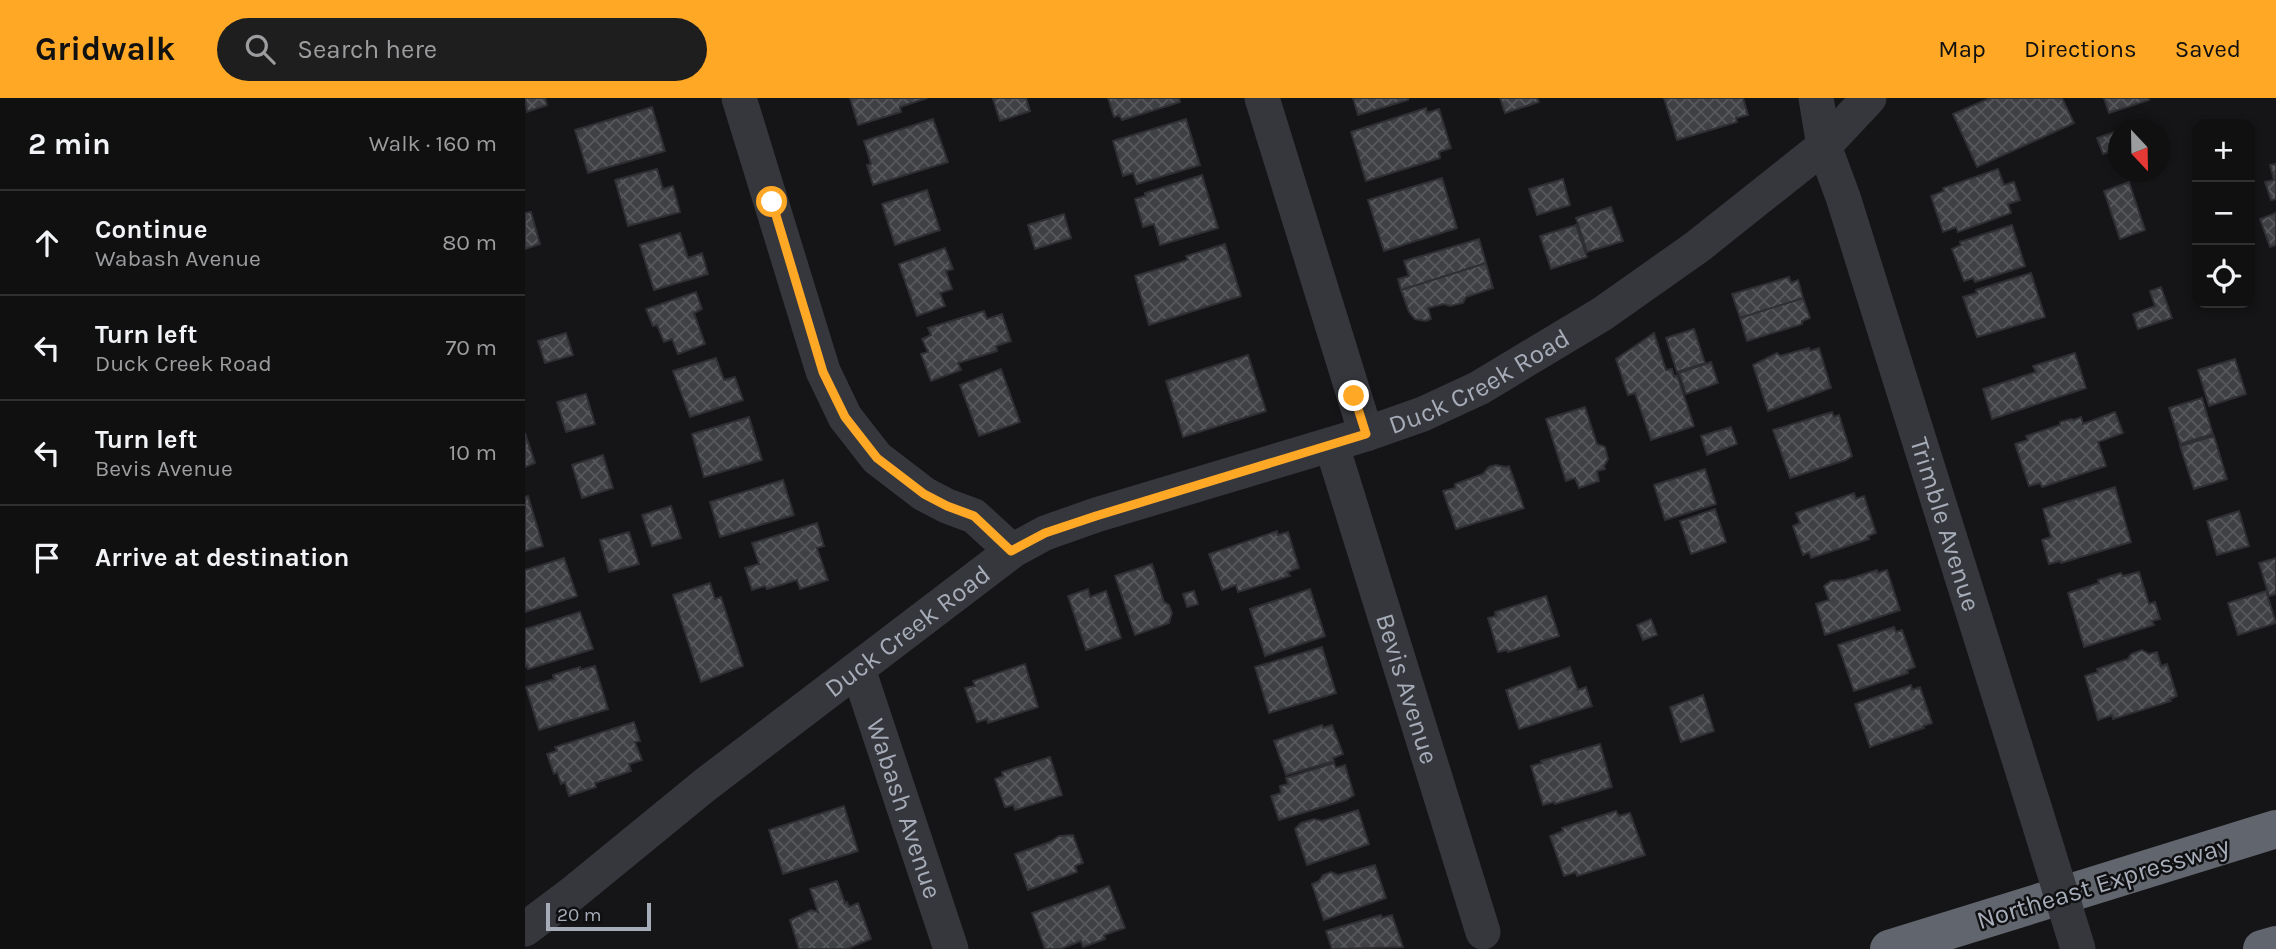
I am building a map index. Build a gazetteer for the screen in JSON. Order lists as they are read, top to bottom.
{
  "streets": {
    "highway": ["Northeast Expressway"],
    "street": [
      "Duck Creek Road",
      "Trimble Avenue",
      "Bevis Avenue",
      "Wabash Avenue"
    ]
  },
  "crossings": [
    ["Duck Creek Road", "Trimble Avenue"],
    ["Duck Creek Road", "Bevis Avenue"],
    ["Duck Creek Road", "Wabash Avenue"]
  ],
  "scale_bar": "20 m",
  "north": "bottom",
  "page": {
    "header": "Gridwalk",
    "search": "Search here",
    "nav": ["Map", "Directions", "Saved"],
    "heading": ["2 min", "Walk · 160 m"],
    "map_buttons": ["+", "−"],
    "list": [
      ["Continue", "Wabash Avenue", "80 m"],
      ["Turn left", "Duck Creek Road", "70 m"],
      ["Turn left", "Bevis Avenue", "10 m"],
      "Arrive at destination"
    ],
    "scale": "20 m"
  }
}
